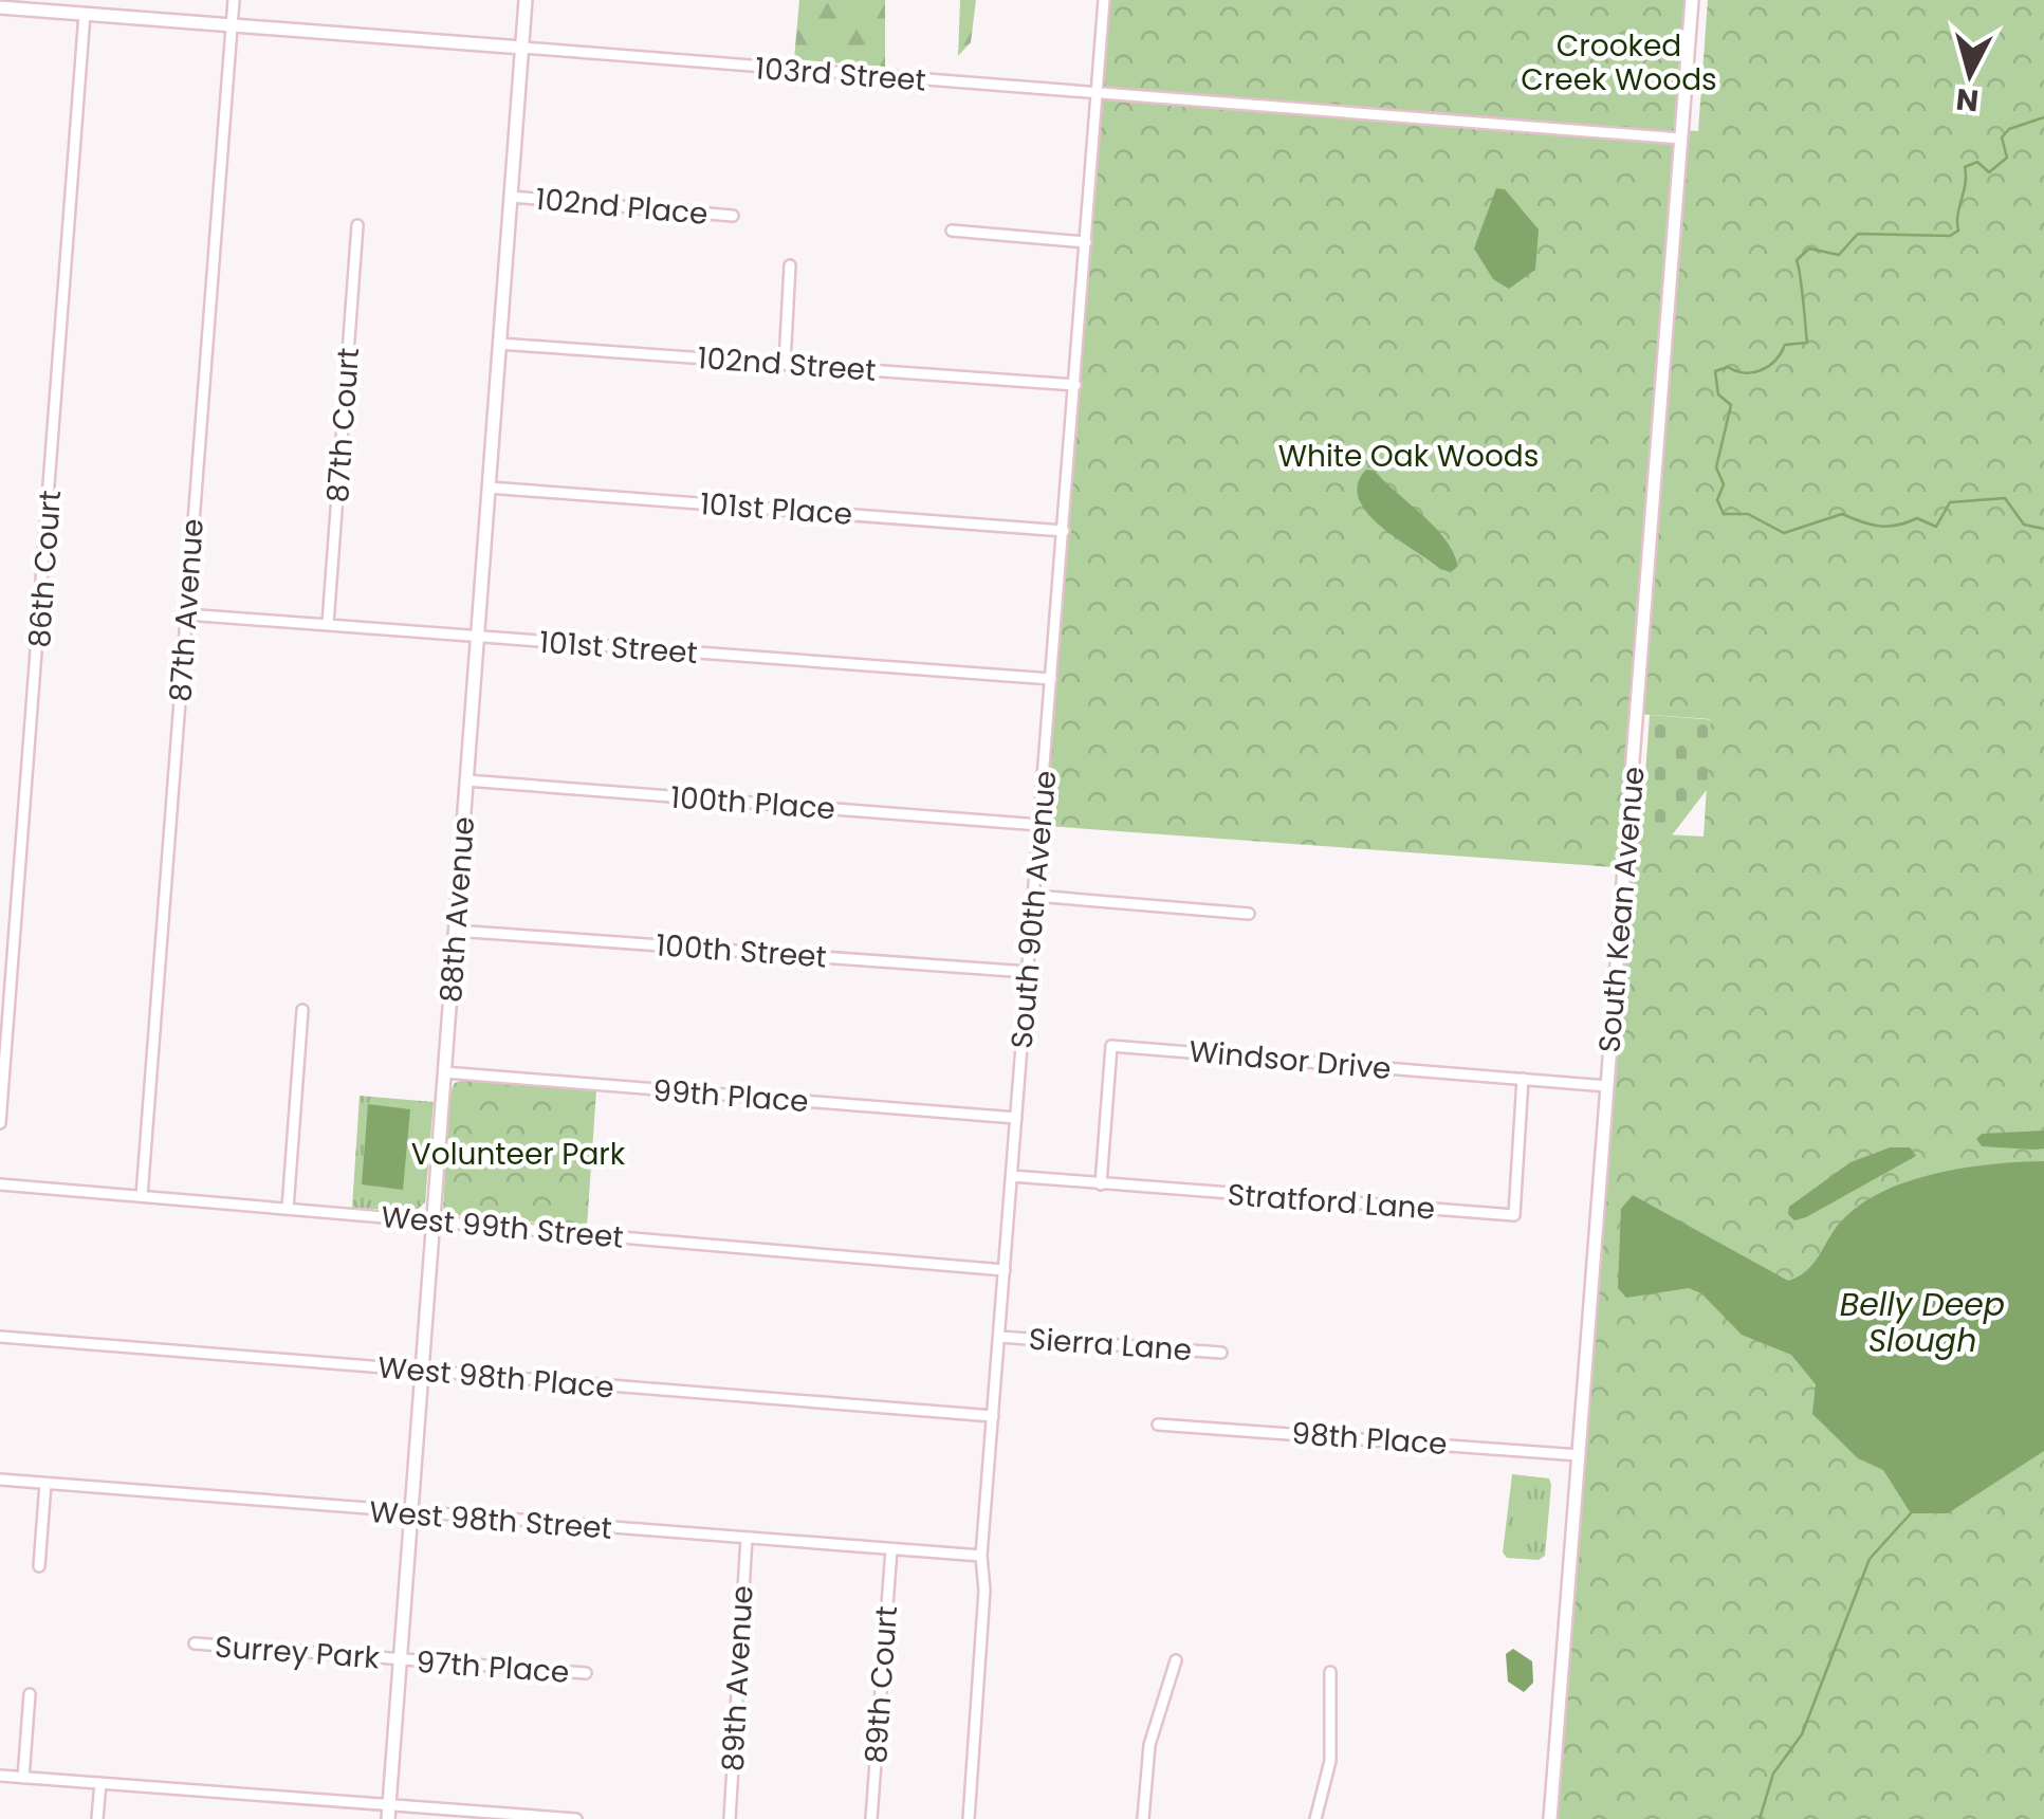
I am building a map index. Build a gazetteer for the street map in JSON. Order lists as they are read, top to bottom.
{
  "streets": {
    "street": [
      "103rd Street",
      "102nd Place",
      "102nd Street",
      "87th Court",
      "101st Place",
      "86th Court",
      "87th Avenue",
      "101st Street",
      "100th Place",
      "88th Avenue",
      "South 90th Avenue",
      "South Kean Avenue",
      "100th Street",
      "Windsor Drive",
      "99th Place",
      "Stratford Lane",
      "West 99th Street",
      "Sierra Lane",
      "West 98th Place",
      "98th Place",
      "West 98th Street",
      "Surrey Park",
      "97th Place",
      "89th Avenue",
      "89th Court"
    ]
  },
  "crossings": [
    ["103rd Street", "86th Court"],
    ["103rd Street", "87th Avenue"],
    ["103rd Street", "88th Avenue"],
    ["103rd Street", "South 90th Avenue"],
    ["103rd Street", "South Kean Avenue"],
    ["102nd Place", "88th Avenue"],
    ["102nd Street", "88th Avenue"],
    ["102nd Street", "South 90th Avenue"],
    ["87th Court", "101st Street"],
    ["101st Place", "88th Avenue"],
    ["101st Place", "South 90th Avenue"],
    ["87th Avenue", "101st Street"],
    ["87th Avenue", "West 99th Street"],
    ["101st Street", "88th Avenue"],
    ["101st Street", "South 90th Avenue"],
    ["100th Place", "88th Avenue"],
    ["100th Place", "South 90th Avenue"],
    ["88th Avenue", "100th Street"],
    ["88th Avenue", "99th Place"],
    ["88th Avenue", "West 99th Street"],
    ["88th Avenue", "West 98th Place"],
    ["88th Avenue", "West 98th Street"],
    ["88th Avenue", "Surrey Park"],
    ["88th Avenue", "97th Place"],
    ["South 90th Avenue", "100th Street"],
    ["South 90th Avenue", "99th Place"],
    ["South 90th Avenue", "Stratford Lane"],
    ["South 90th Avenue", "West 99th Street"],
    ["South 90th Avenue", "Sierra Lane"],
    ["South 90th Avenue", "West 98th Place"],
    ["South 90th Avenue", "West 98th Street"],
    ["South Kean Avenue", "Windsor Drive"],
    ["South Kean Avenue", "98th Place"],
    ["Windsor Drive", "Stratford Lane"],
    ["West 98th Street", "89th Avenue"],
    ["West 98th Street", "89th Court"],
    ["Surrey Park", "97th Place"]
  ],
  "water": ["Belly Deep Slough"],
  "parks": ["Crooked Creek Woods", "White Oak Woods", "Volunteer Park"],
  "north": "bottom"
}
